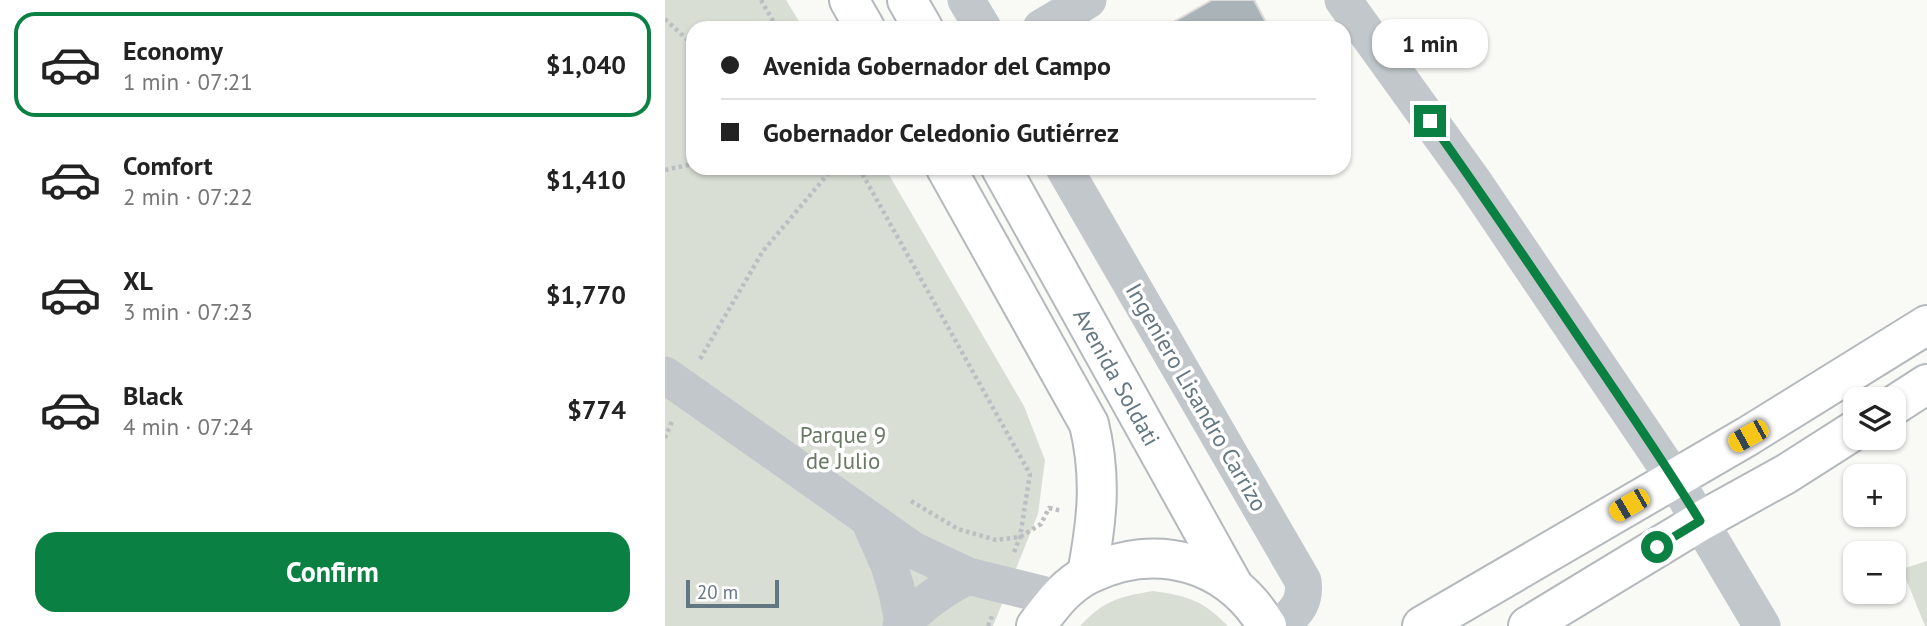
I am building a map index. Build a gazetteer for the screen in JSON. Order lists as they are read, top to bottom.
{
  "streets": {
    "main road": ["Avenida Soldati"],
    "street": ["Ingeniero Lisandro Carrizo"]
  },
  "parks": ["Parque 9 de Julio"],
  "scale_bar": "20 m",
  "page": {
    "list": [
      {
        "name": "Economy",
        "note": "1 min · 07:21",
        "value": "$1,040"
      },
      {
        "name": "Comfort",
        "note": "2 min · 07:22",
        "value": "$1,410"
      },
      {
        "name": "XL",
        "note": "3 min · 07:23",
        "value": "$1,770"
      },
      {
        "name": "Black",
        "note": "4 min · 07:24",
        "value": "$774"
      }
    ],
    "bubble": "1 min",
    "banner": ["Avenida Gobernador del Campo", "Gobernador Celedonio Gutiérrez"],
    "map_buttons": ["+", "−"],
    "buttons": "Confirm",
    "scale": "20 m"
  }
}
